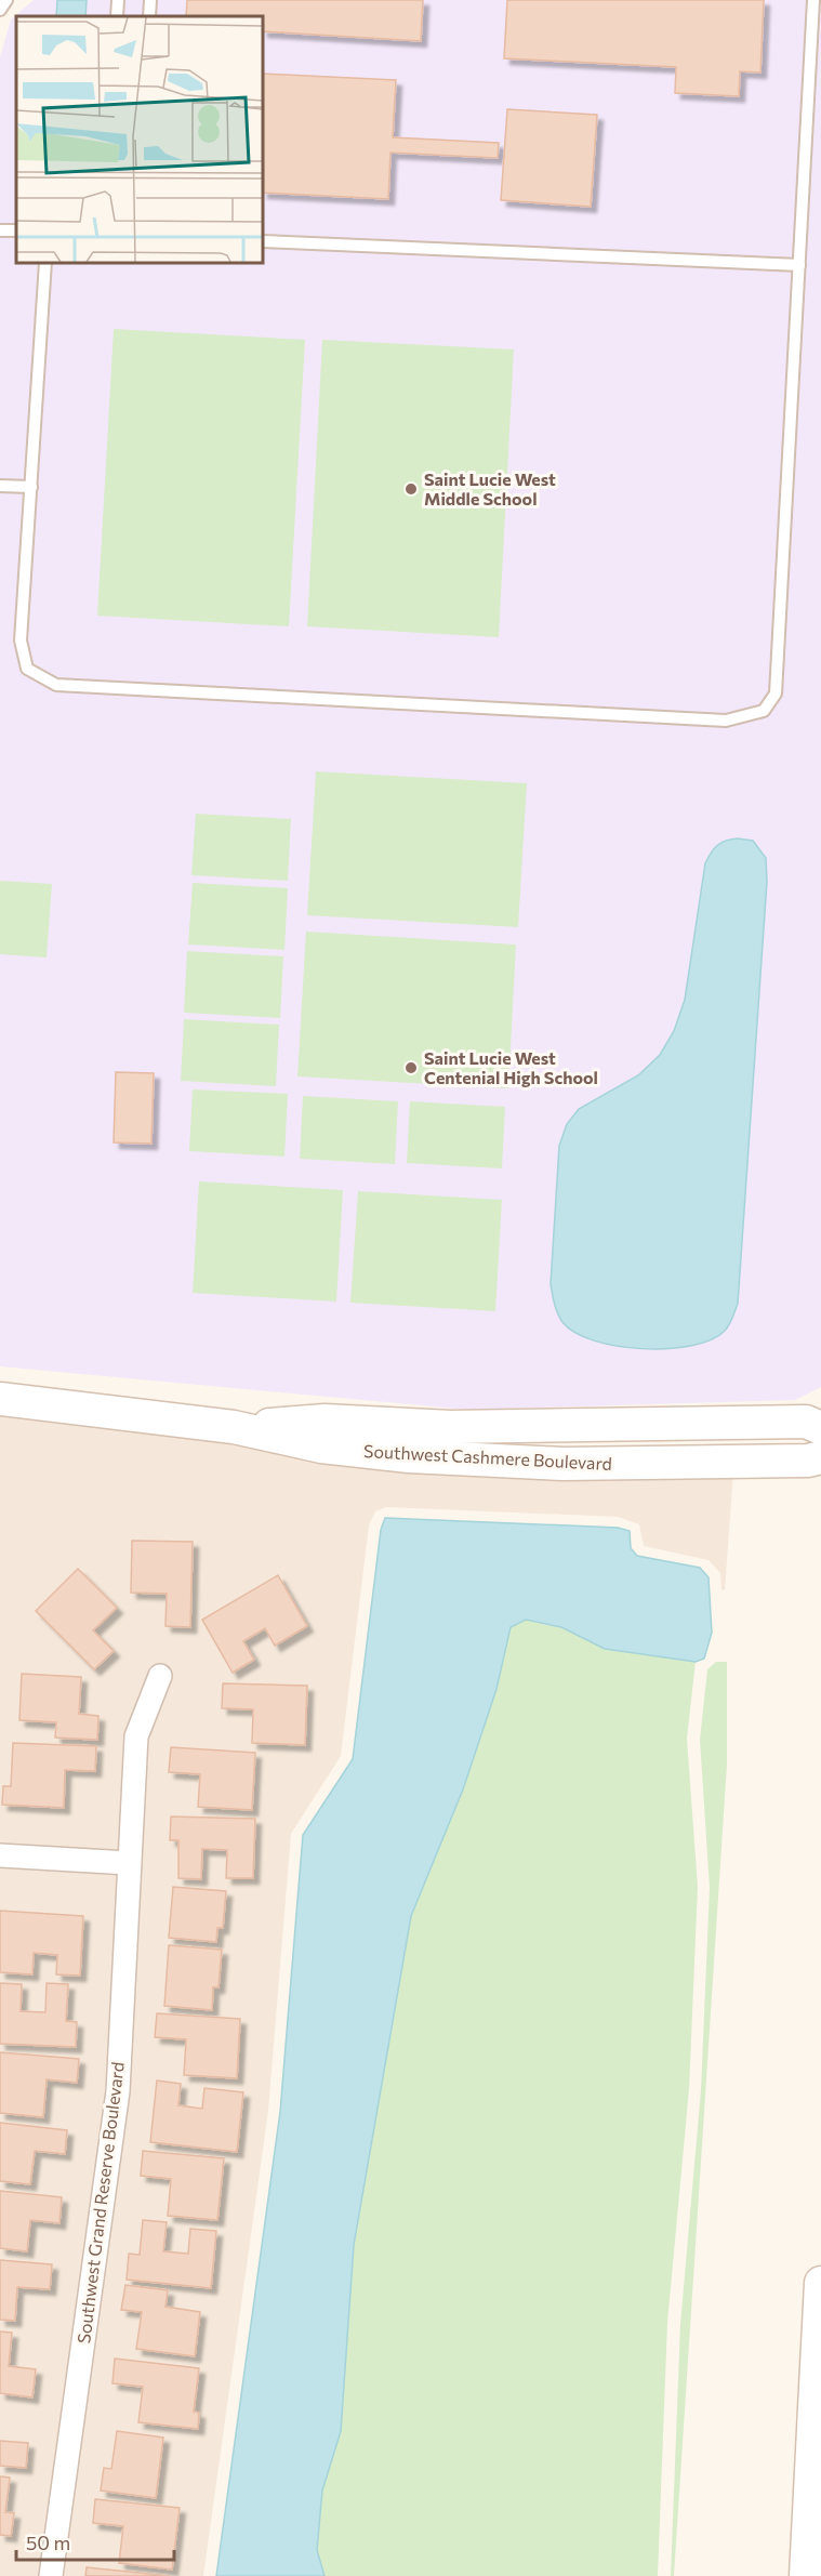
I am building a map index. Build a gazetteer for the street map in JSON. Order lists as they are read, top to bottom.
{
  "streets": {
    "street": ["Southwest Cashmere Boulevard", "Southwest Grand Reserve Boulevard"]
  },
  "places": ["Saint Lucie West Middle School", "Saint Lucie West Centenial High School"],
  "scale_bar": "50 m"
}
